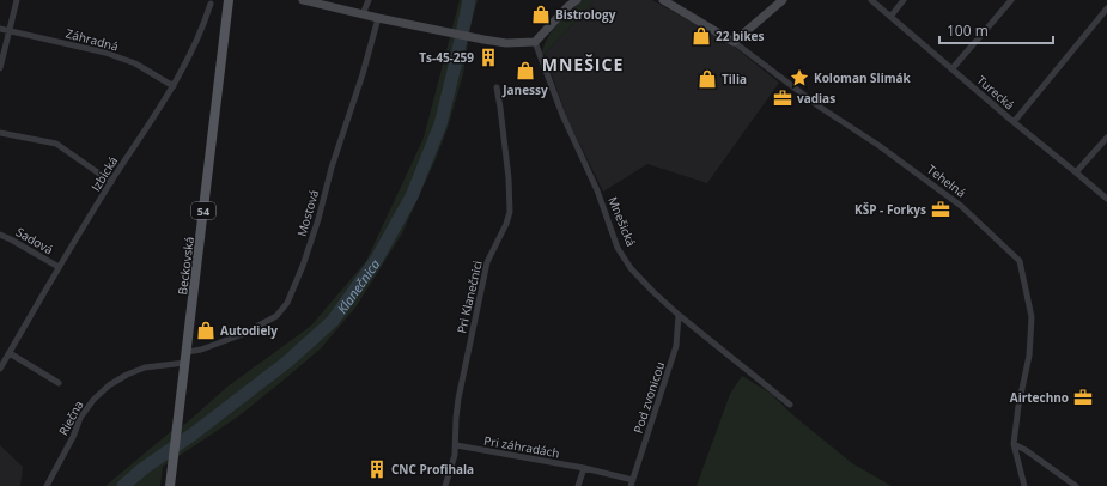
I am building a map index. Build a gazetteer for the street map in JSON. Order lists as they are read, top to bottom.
{
  "streets": {
    "main road": ["54", "Beckovská"],
    "street": [
      "Záhradná",
      "Turecká",
      "Izbická",
      "Tehelná",
      "Mostová",
      "Mnešická",
      "Sadová",
      "Pri Klanečnici",
      "Pod zvonicou",
      "Riečna",
      "Pri záhradách"
    ]
  },
  "crossings": [
    ["Záhradná", "Izbická"],
    ["Izbická", "Sadová"],
    ["Mostová", "Beckovská"],
    ["Mostová", "Riečna"],
    ["Mnešická", "Pod zvonicou"],
    ["Beckovská", "Riečna"],
    ["Pri Klanečnici", "Pri záhradách"],
    ["Pod zvonicou", "Pri záhradách"]
  ],
  "districts": ["MNEŠICE"],
  "water": ["Klanečnica"],
  "places": {
    "shop": [
      "Bistrology",
      "22 bikes",
      "Janessy",
      "Tilia",
      "Autodiely"
    ],
    "building": ["Ts-45-259", "CNC Profihala"],
    "place": ["Koloman Slimák"],
    "office": ["vadias", "KŠP - Forkys", "Airtechno"]
  },
  "scale_bar": "100 m"
}
